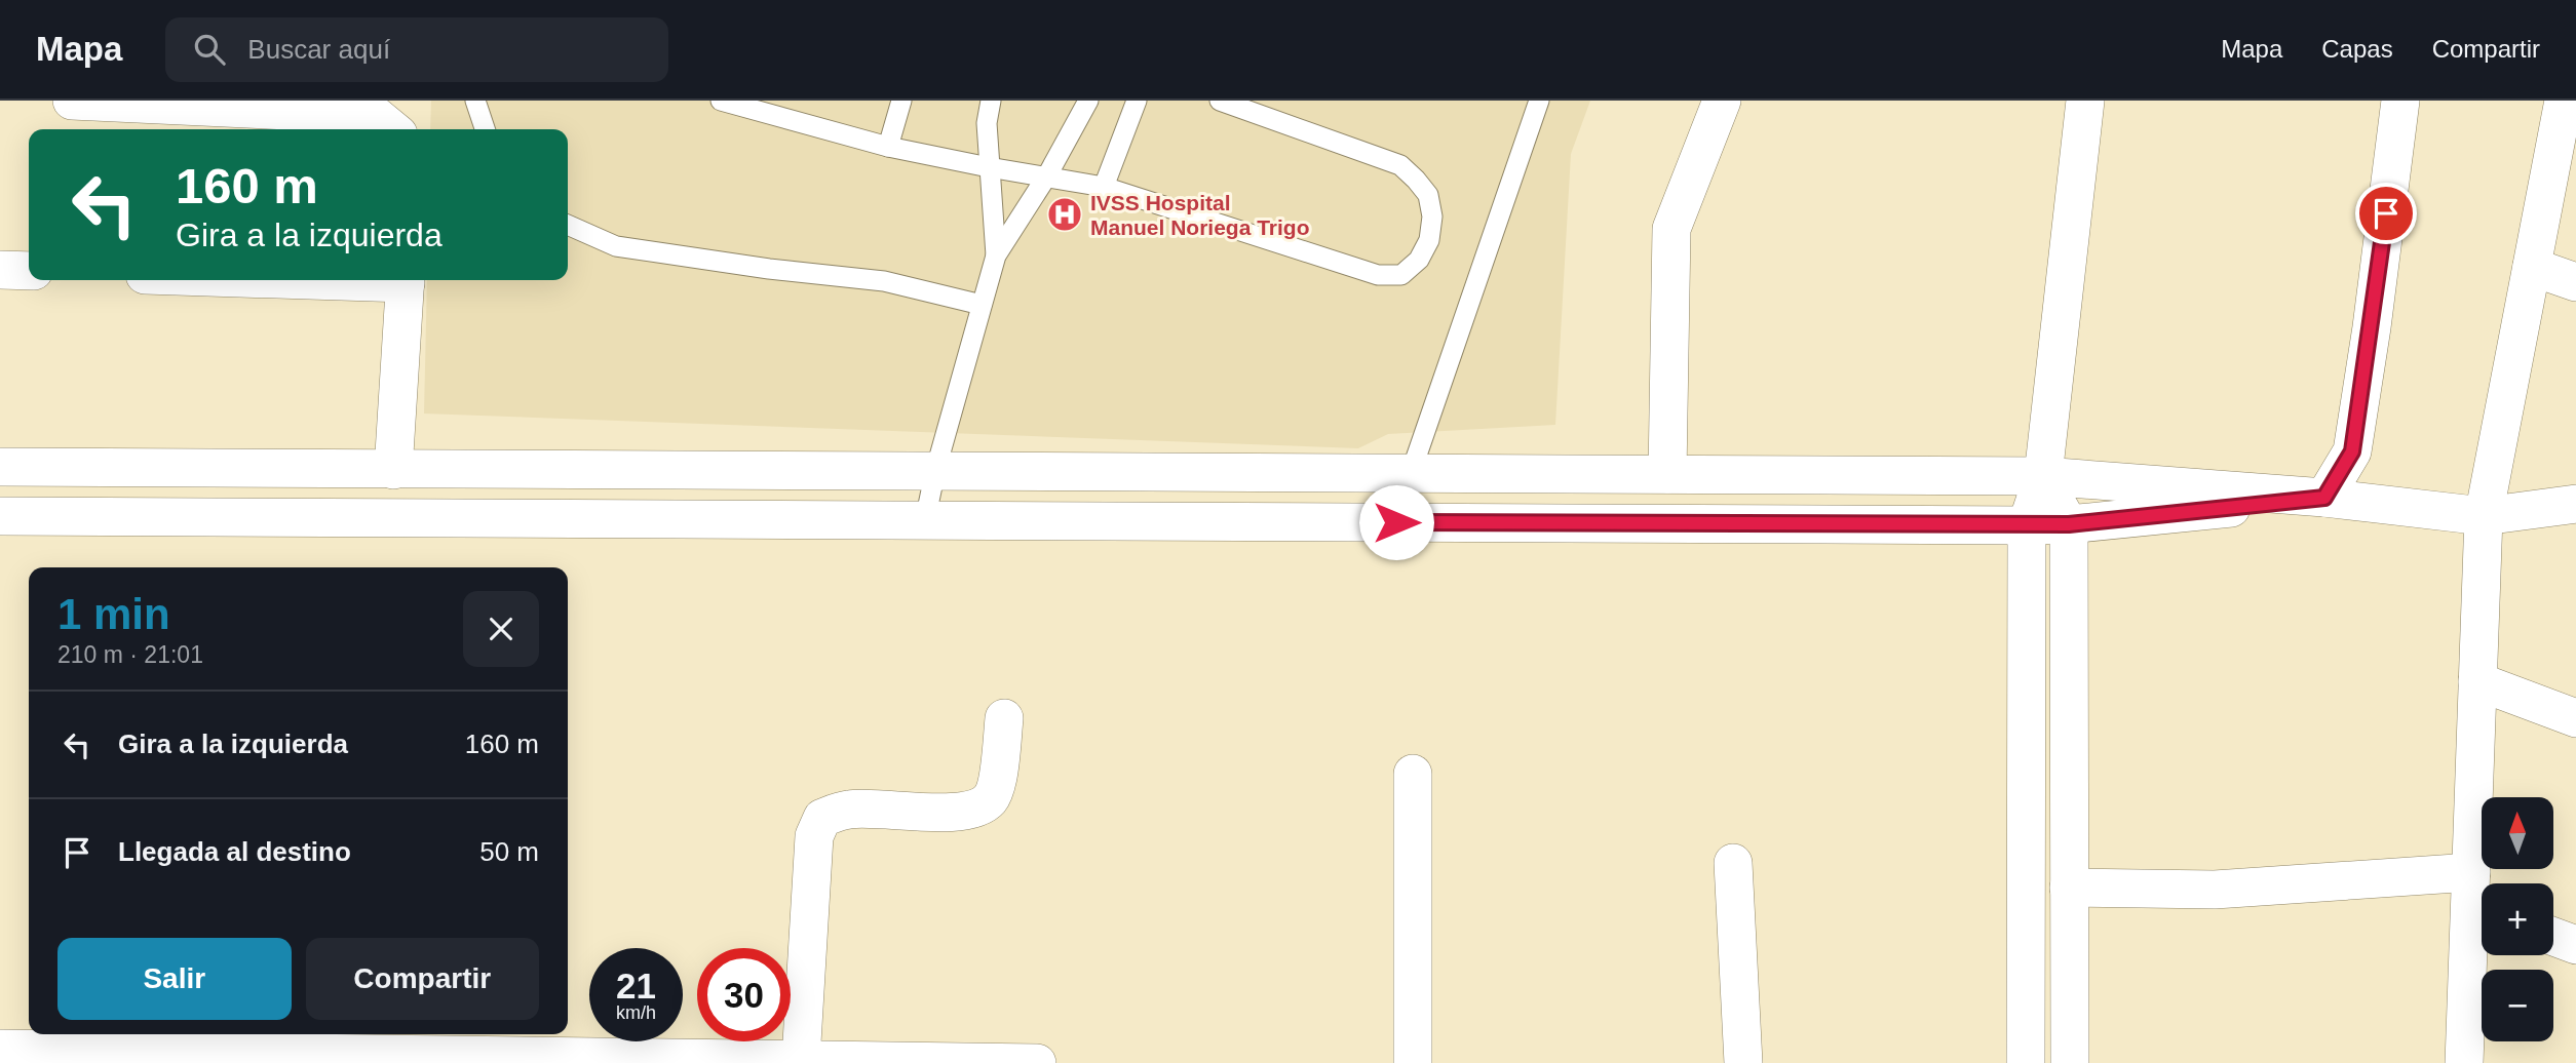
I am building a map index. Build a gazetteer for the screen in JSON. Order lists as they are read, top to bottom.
{
  "places": {
    "hospital": ["IVSS Hospital Manuel Noriega Trigo"]
  },
  "north": "top",
  "page": {
    "header": "Mapa",
    "search": "Buscar aquí",
    "nav": ["Mapa", "Capas", "Compartir"],
    "turn": ["160 m", "Gira a la izquierda"],
    "heading": ["1 min", "210 m · 21:01"],
    "list": [
      {
        "name": "Gira a la izquierda",
        "value": "160 m"
      },
      {
        "name": "Llegada al destino",
        "value": "50 m"
      }
    ],
    "map_buttons": ["+", "−"],
    "buttons": ["Salir", "Compartir"],
    "speed": "21 km/h",
    "limit": "30"
  }
}
